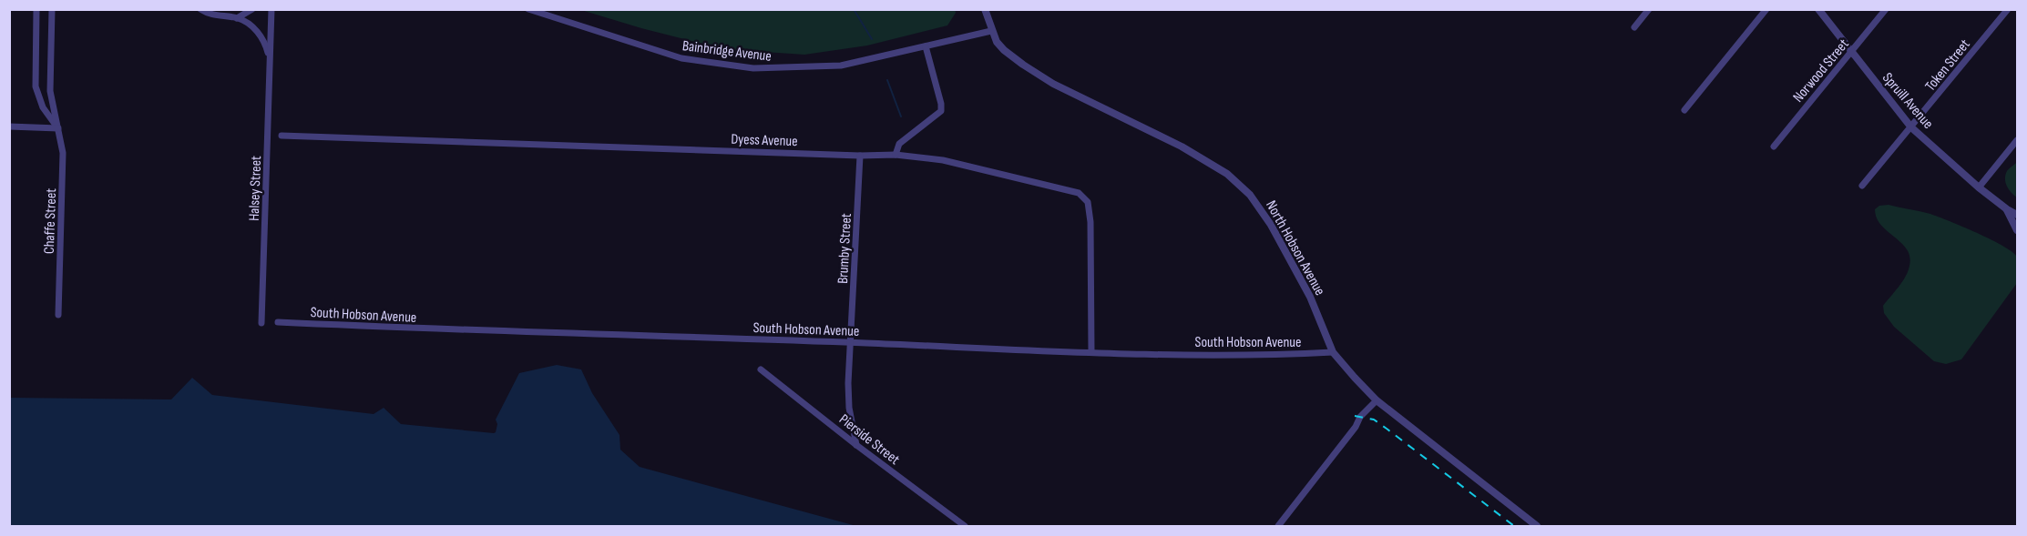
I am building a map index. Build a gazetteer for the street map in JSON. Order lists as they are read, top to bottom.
{
  "streets": {
    "street": [
      "Bainbridge Avenue",
      "Token Street",
      "Norwood Street",
      "Spruill Avenue",
      "Dyess Avenue",
      "Halsey Street",
      "Chaffe Street",
      "North Hobson Avenue",
      "Brumby Street",
      "South Hobson Avenue",
      "Pierside Street"
    ]
  },
  "crossings": [
    ["Bainbridge Avenue", "North Hobson Avenue"],
    ["Token Street", "Spruill Avenue"],
    ["Norwood Street", "Spruill Avenue"],
    ["Dyess Avenue", "Brumby Street"],
    ["Dyess Avenue", "South Hobson Avenue"],
    ["North Hobson Avenue", "South Hobson Avenue"],
    ["Brumby Street", "South Hobson Avenue"],
    ["Brumby Street", "Pierside Street"]
  ]
}
